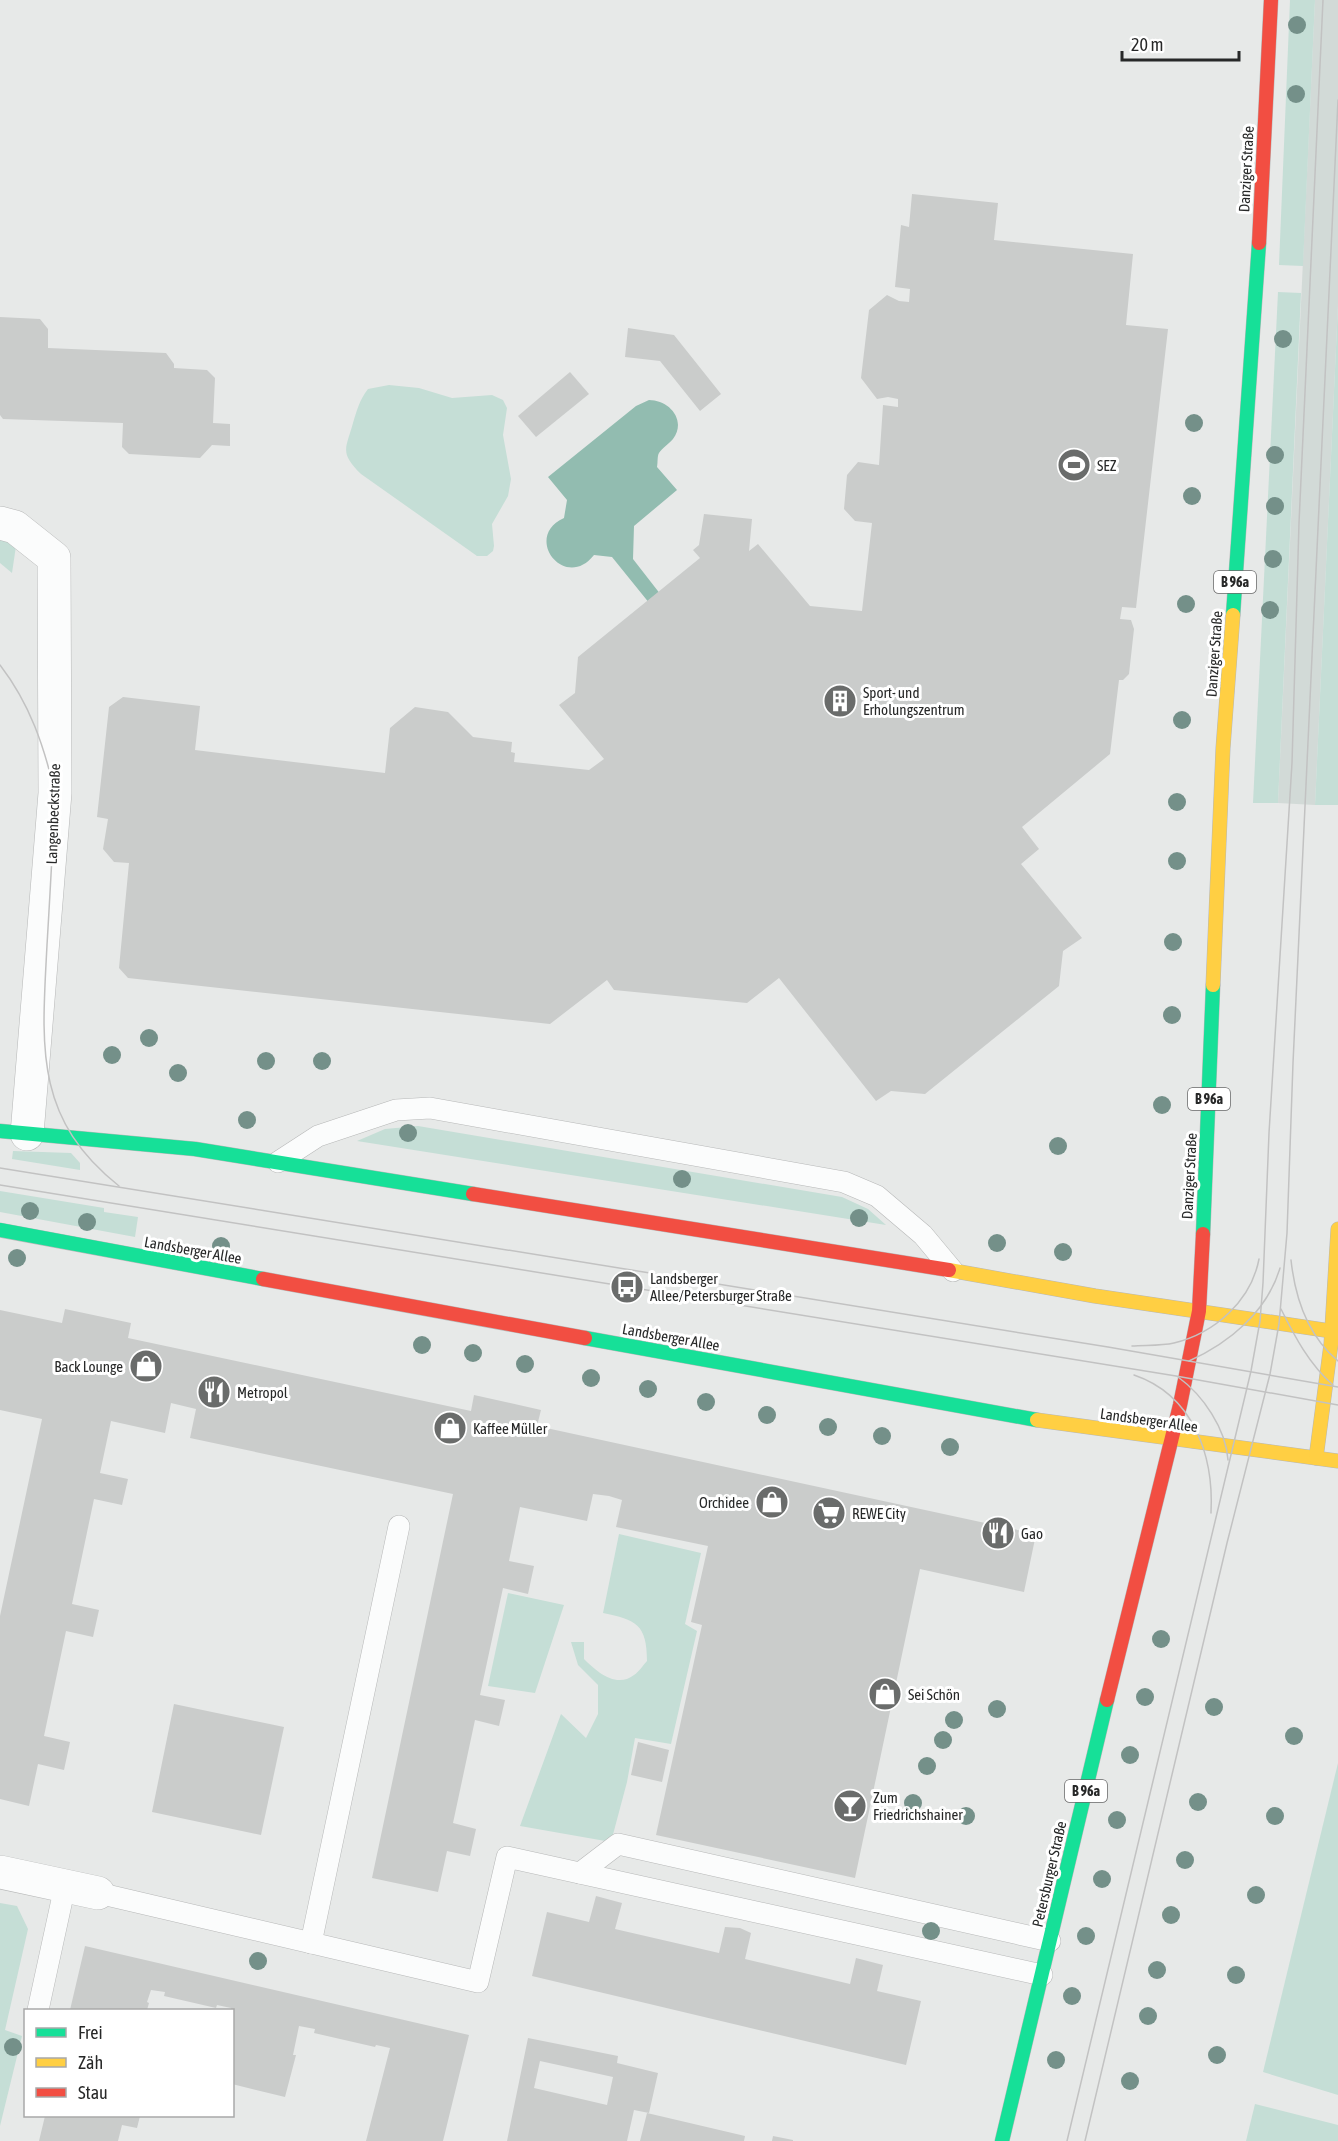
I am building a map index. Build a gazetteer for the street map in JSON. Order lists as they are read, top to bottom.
{
  "streets": {
    "main road": [
      "Danziger Straße",
      "B 96a",
      "Landsberger Allee",
      "Petersburger Straße"
    ],
    "street": ["Langenbeckstraße"]
  },
  "crossings": [
    ["Danziger Straße", "B 96a"],
    ["B 96a", "Landsberger Allee"],
    ["B 96a", "Petersburger Straße"],
    ["Landsberger Allee", "Petersburger Straße"]
  ],
  "places": {
    "sports": ["SEZ"],
    "building": ["Sport- und Erholungszentrum"],
    "bus stop": ["Landsberger Allee/Petersburger Straße"],
    "shop": [
      "Back Lounge",
      "Kaffee Müller",
      "Orchidee",
      "Sei Schön"
    ],
    "restaurant": ["Metropol", "Gao"],
    "supermarket": ["REWE City"],
    "bar": ["Zum Friedrichshainer"]
  },
  "legend": ["Frei", "Zäh", "Stau"],
  "scale_bar": "20 m"
}
